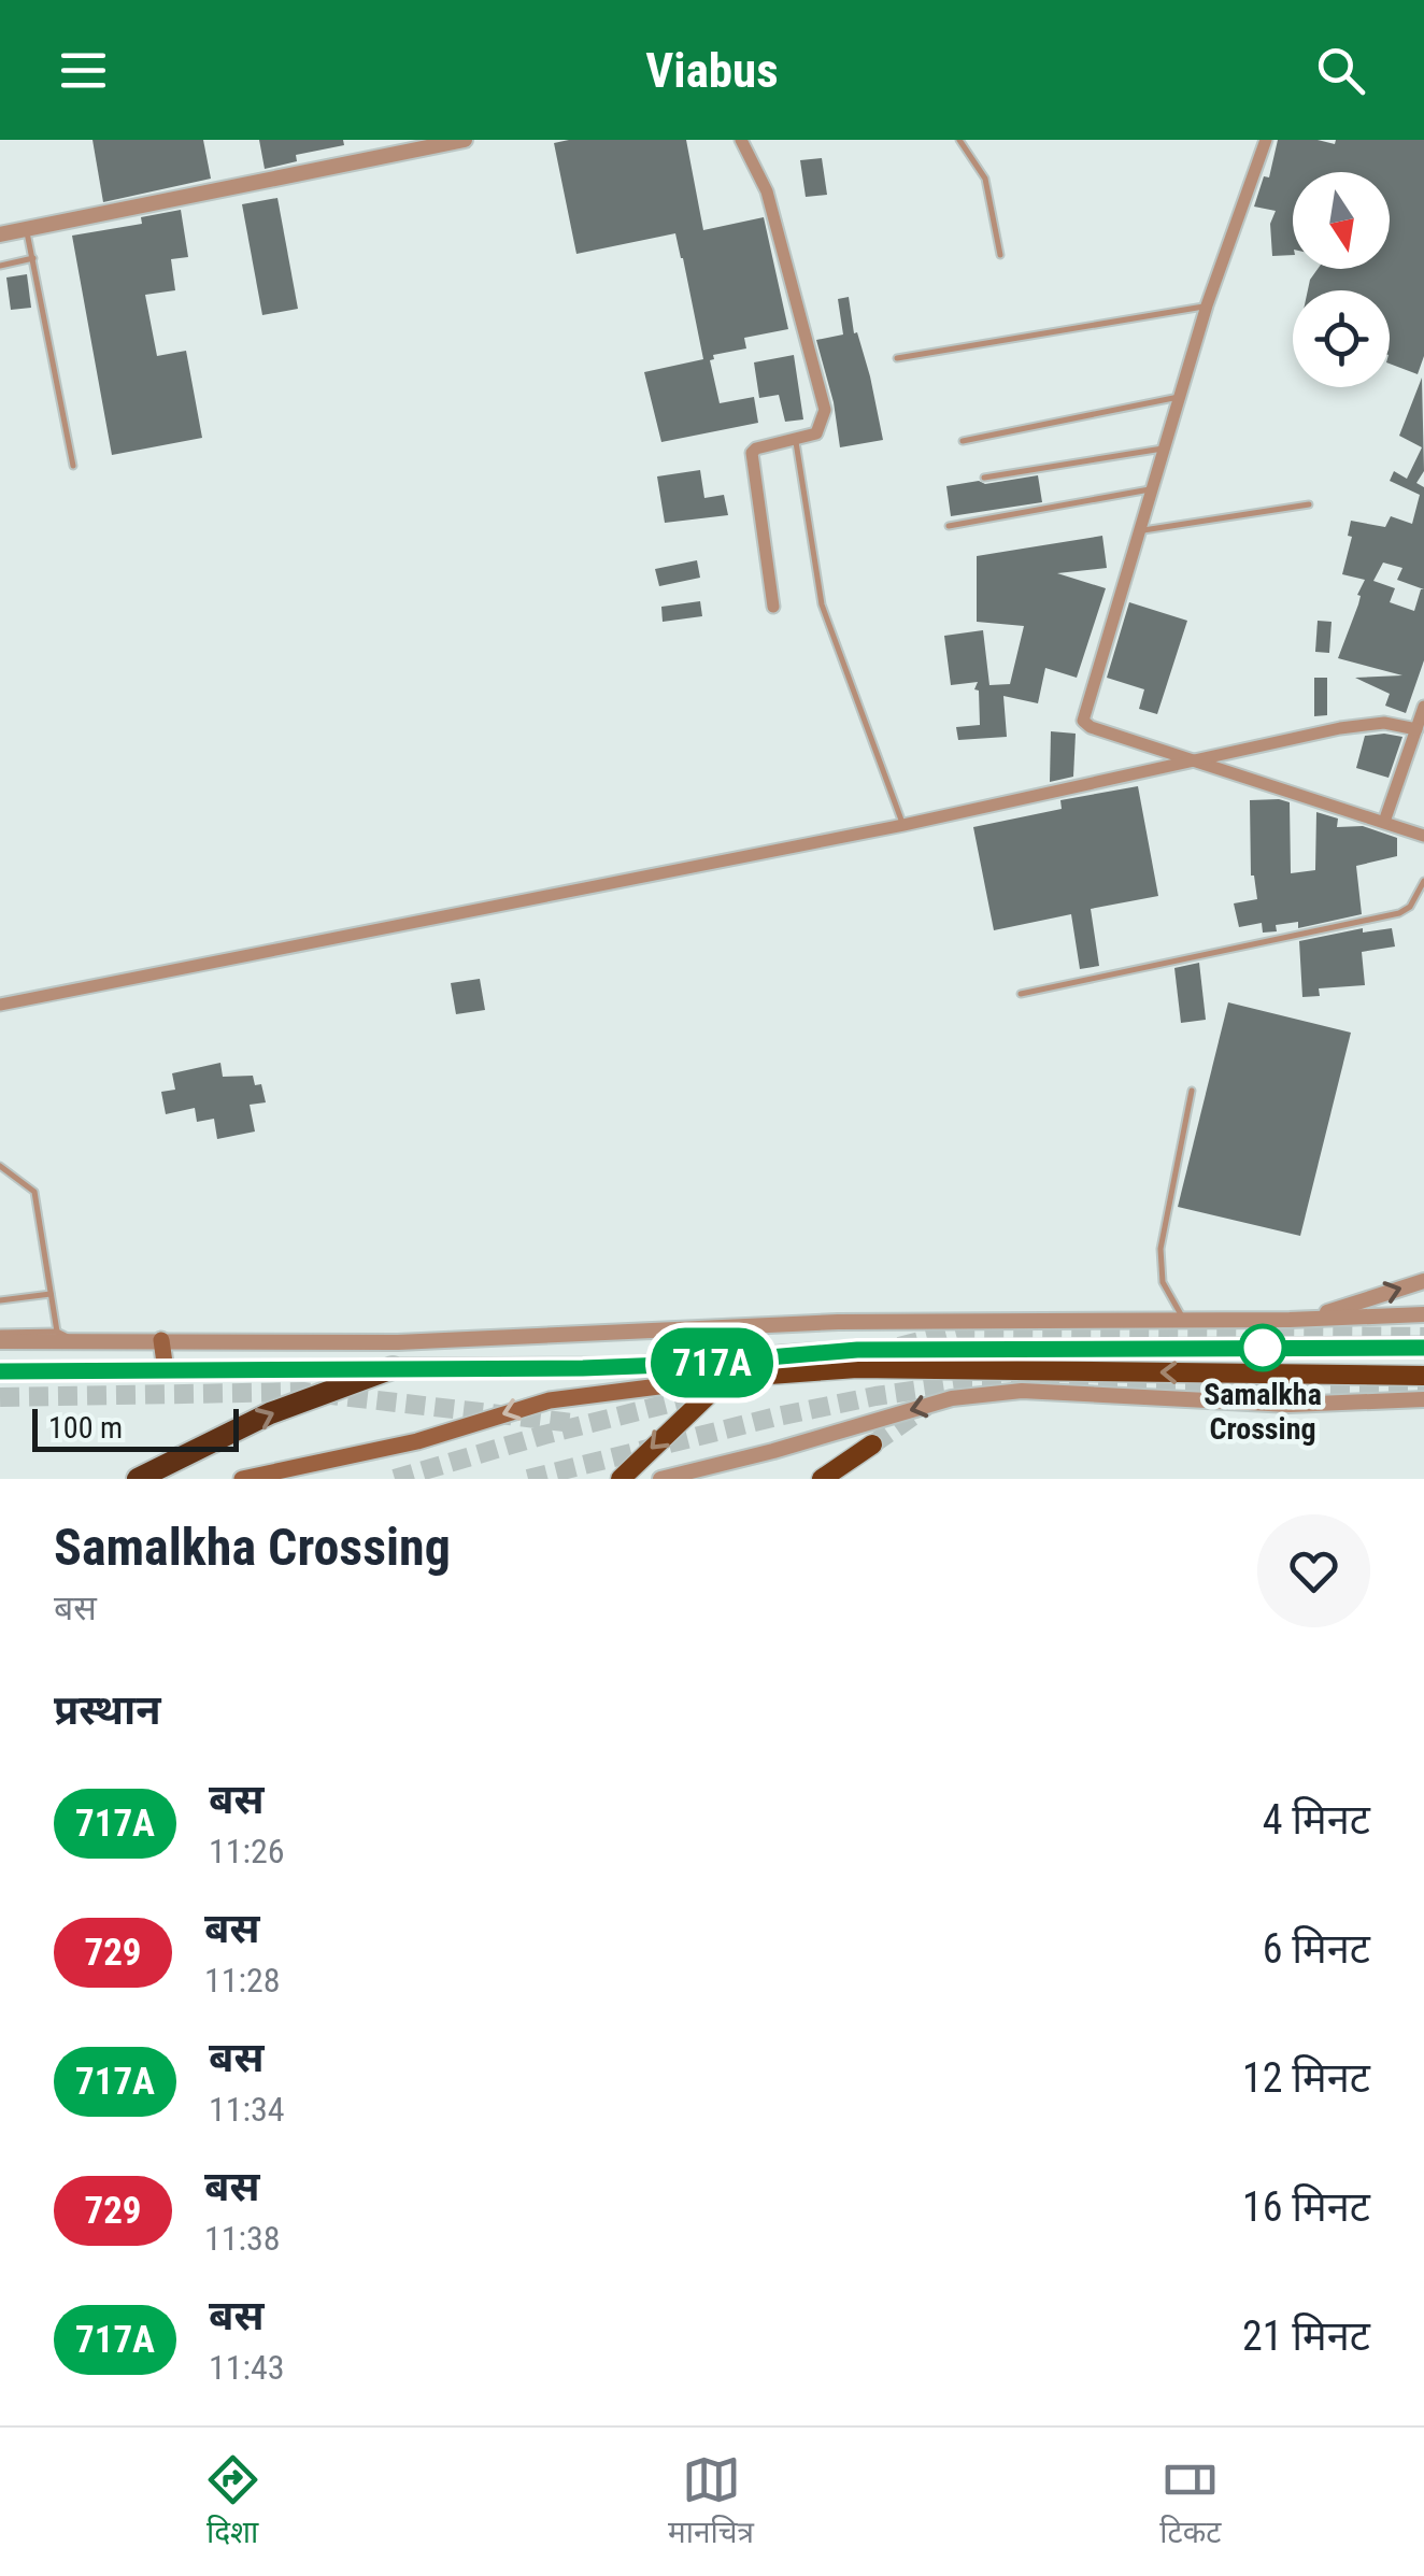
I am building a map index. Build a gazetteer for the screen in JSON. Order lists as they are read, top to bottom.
{
  "places": ["Samalkha Crossing"],
  "lines": ["bus line 717A"],
  "scale_bar": "100 m",
  "north": "bottom",
  "page": {
    "header": "Viabus",
    "on_map": "717A",
    "scale": "100 m",
    "heading": [
      ["Samalkha Crossing", "बस"],
      "प्रस्थान"
    ],
    "list": [
      {
        "mark": "717A",
        "name": "बस",
        "note": "11:26",
        "value": "4 मिनट"
      },
      {
        "mark": "729",
        "name": "बस",
        "note": "11:28",
        "value": "6 मिनट"
      },
      {
        "mark": "717A",
        "name": "बस",
        "note": "11:34",
        "value": "12 मिनट"
      },
      {
        "mark": "729",
        "name": "बस",
        "note": "11:38",
        "value": "16 मिनट"
      },
      {
        "mark": "717A",
        "name": "बस",
        "note": "11:43",
        "value": "21 मिनट"
      }
    ],
    "tabs": ["दिशा", "मानचित्र", "टिकट"]
  }
}
